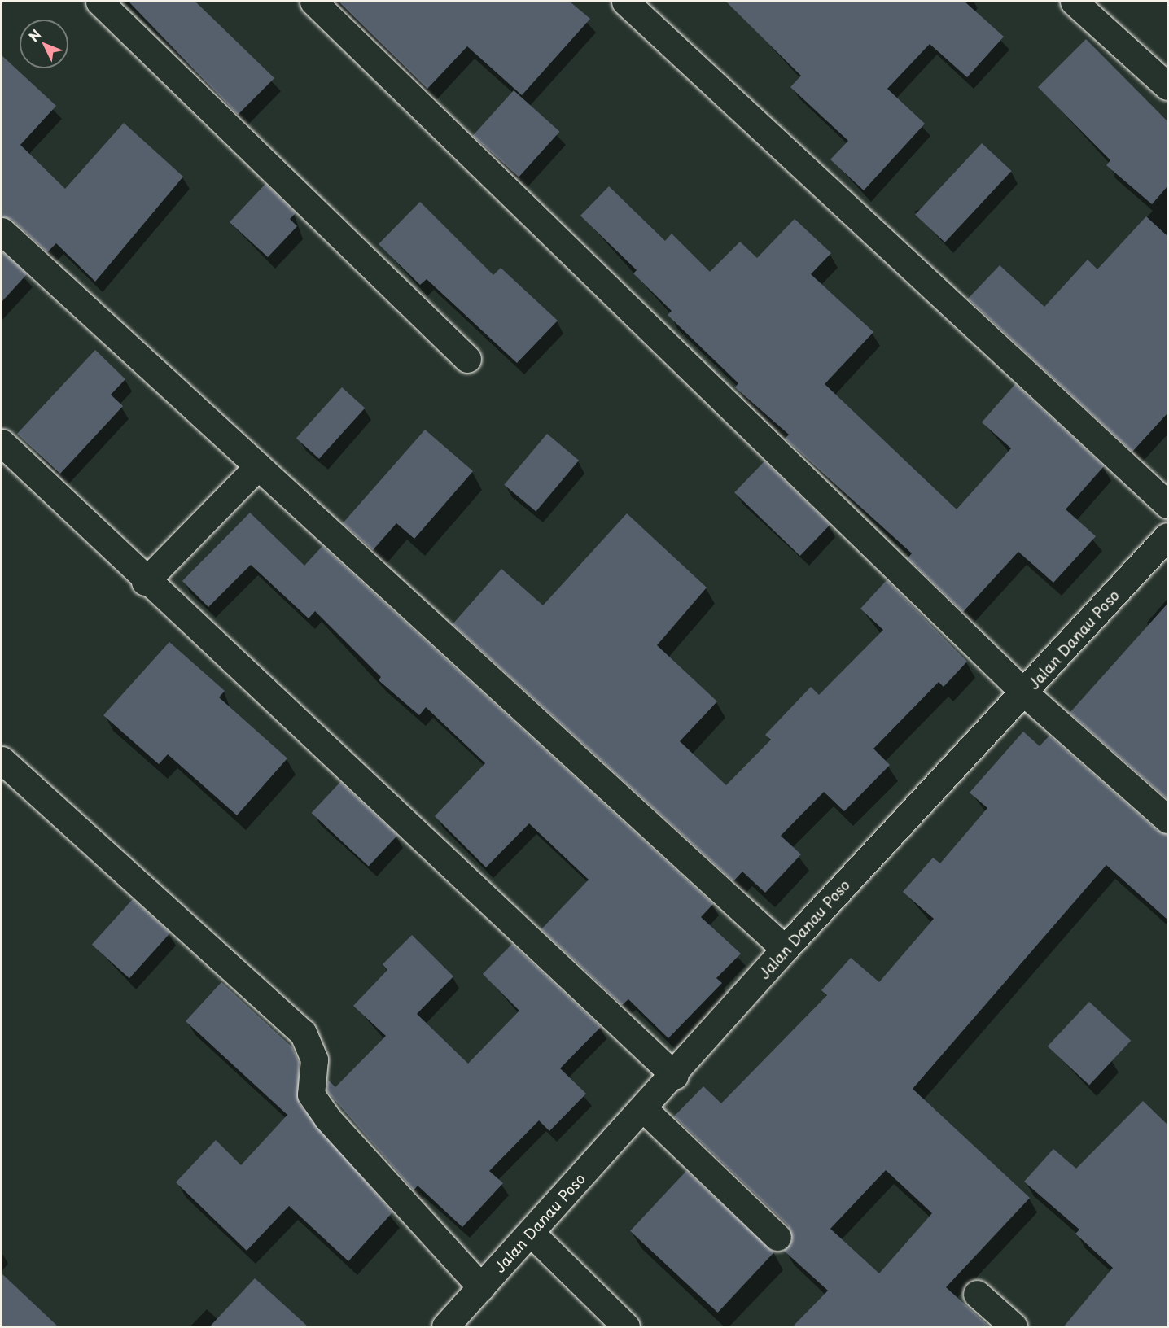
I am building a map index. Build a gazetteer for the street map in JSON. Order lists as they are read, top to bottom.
{
  "streets": {
    "street": ["Jalan Danau Poso"]
  },
  "north": "top left"
}
